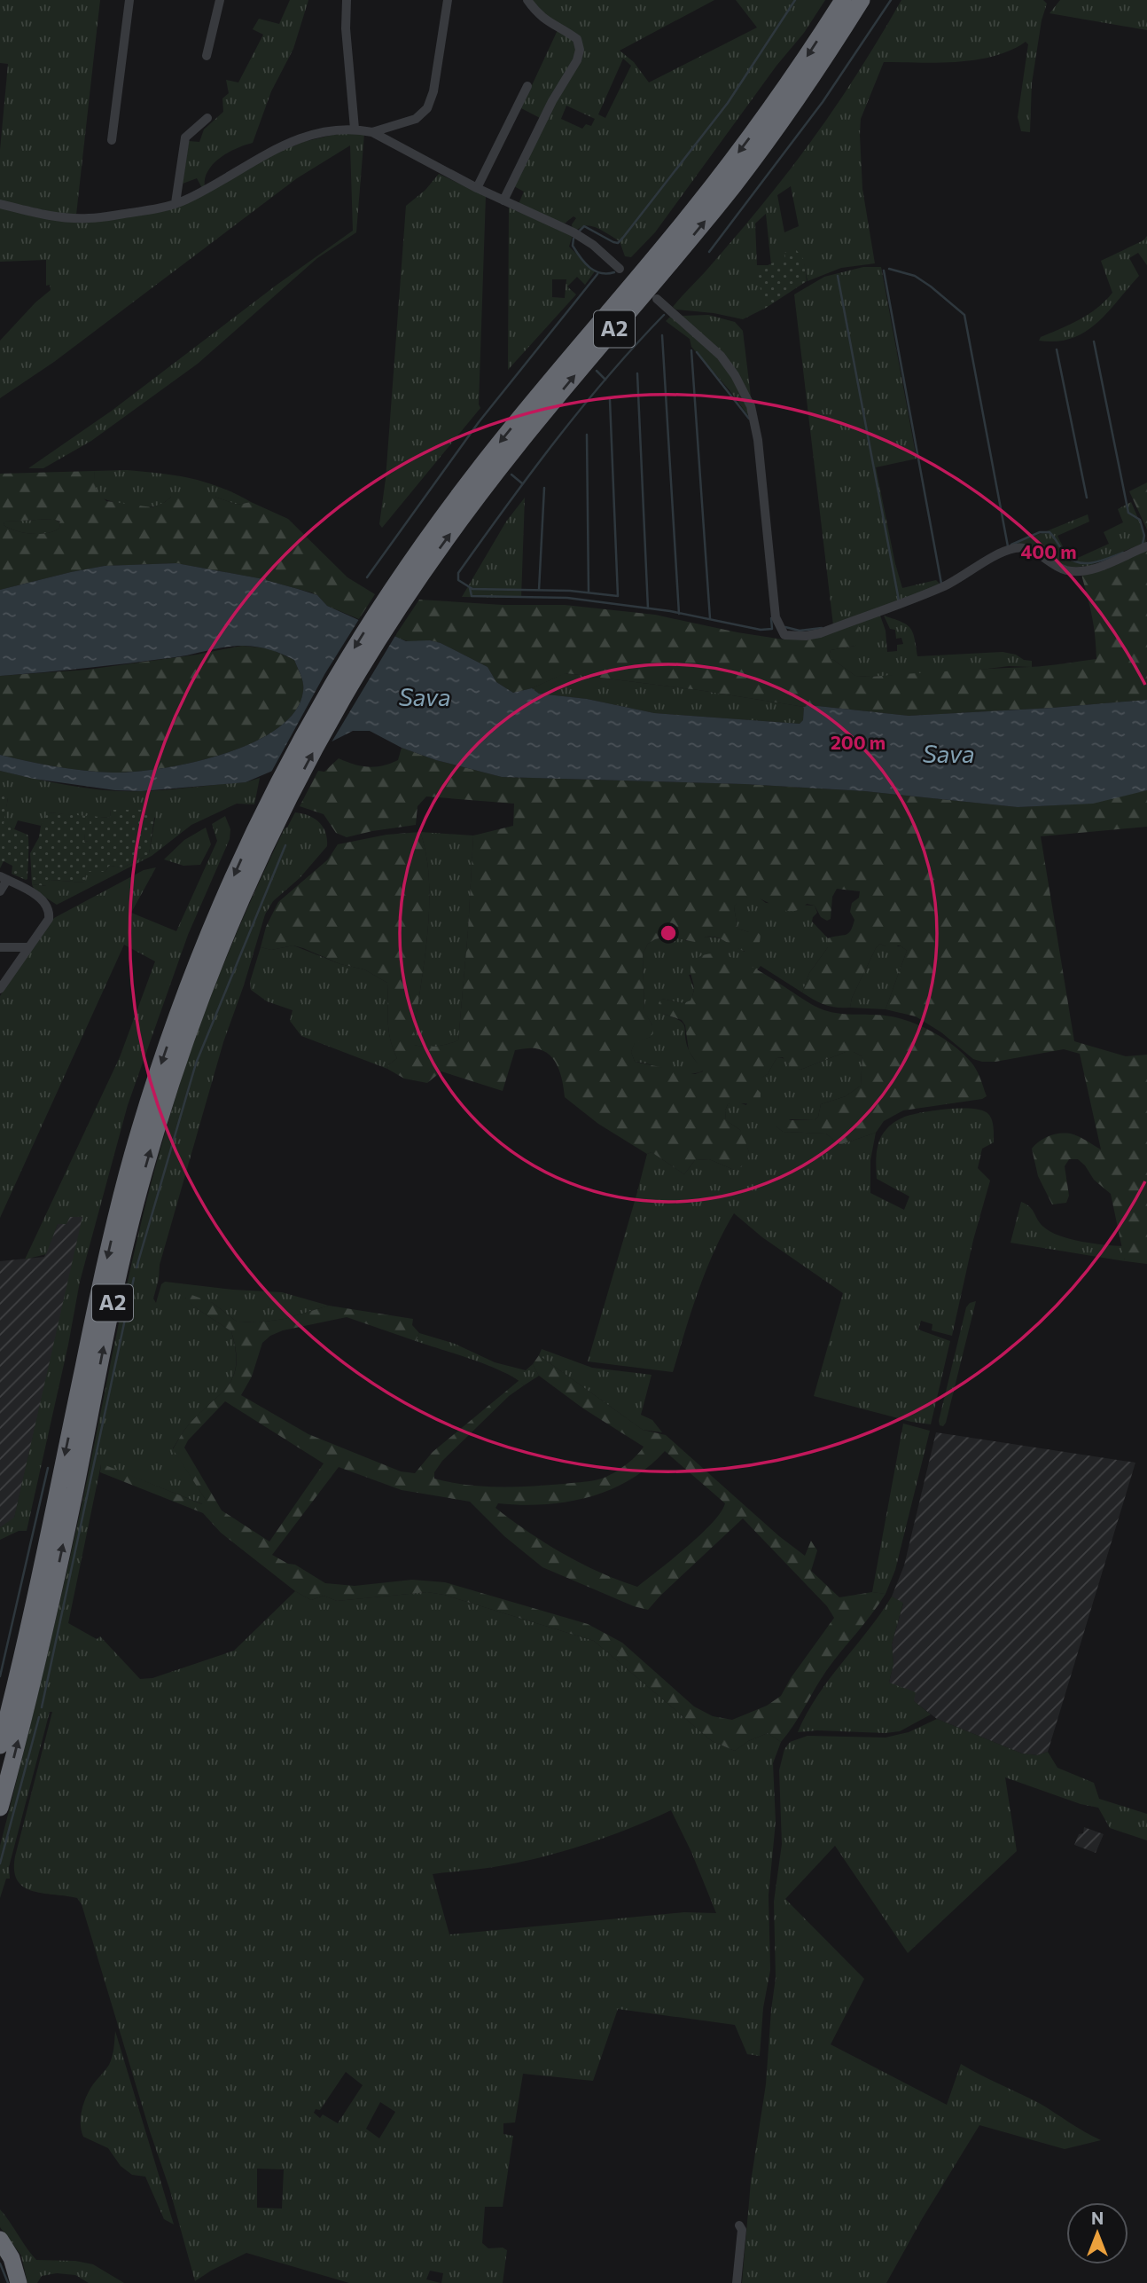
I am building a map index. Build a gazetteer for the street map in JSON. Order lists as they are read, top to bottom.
{
  "streets": {
    "highway": ["A2"]
  },
  "water": ["Sava"],
  "north": "top",
  "rings": ["400 m", "200 m"]
}
